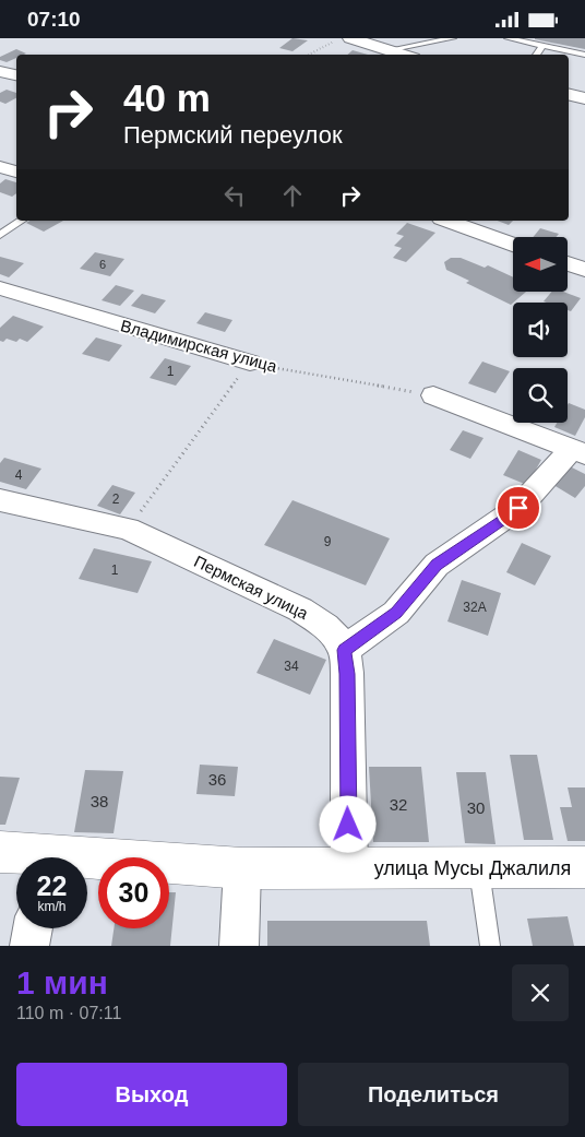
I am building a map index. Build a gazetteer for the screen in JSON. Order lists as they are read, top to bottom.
{
  "streets": {
    "street": ["Владимирская улица", "Пермская улица", "улица Мусы Джалиля"]
  },
  "house_numbers": [
    "6",
    "1",
    "4",
    "2",
    "9",
    "1",
    "32А",
    "34",
    "36",
    "38",
    "32",
    "30"
  ],
  "north": "left",
  "page": {
    "status": "07:10",
    "turn": ["40 m", "Пермский переулок"],
    "speed": "22 km/h",
    "limit": "30",
    "heading": ["1 мин", "110 m · 07:11"],
    "buttons": ["Выход", "Поделиться"]
  }
}
